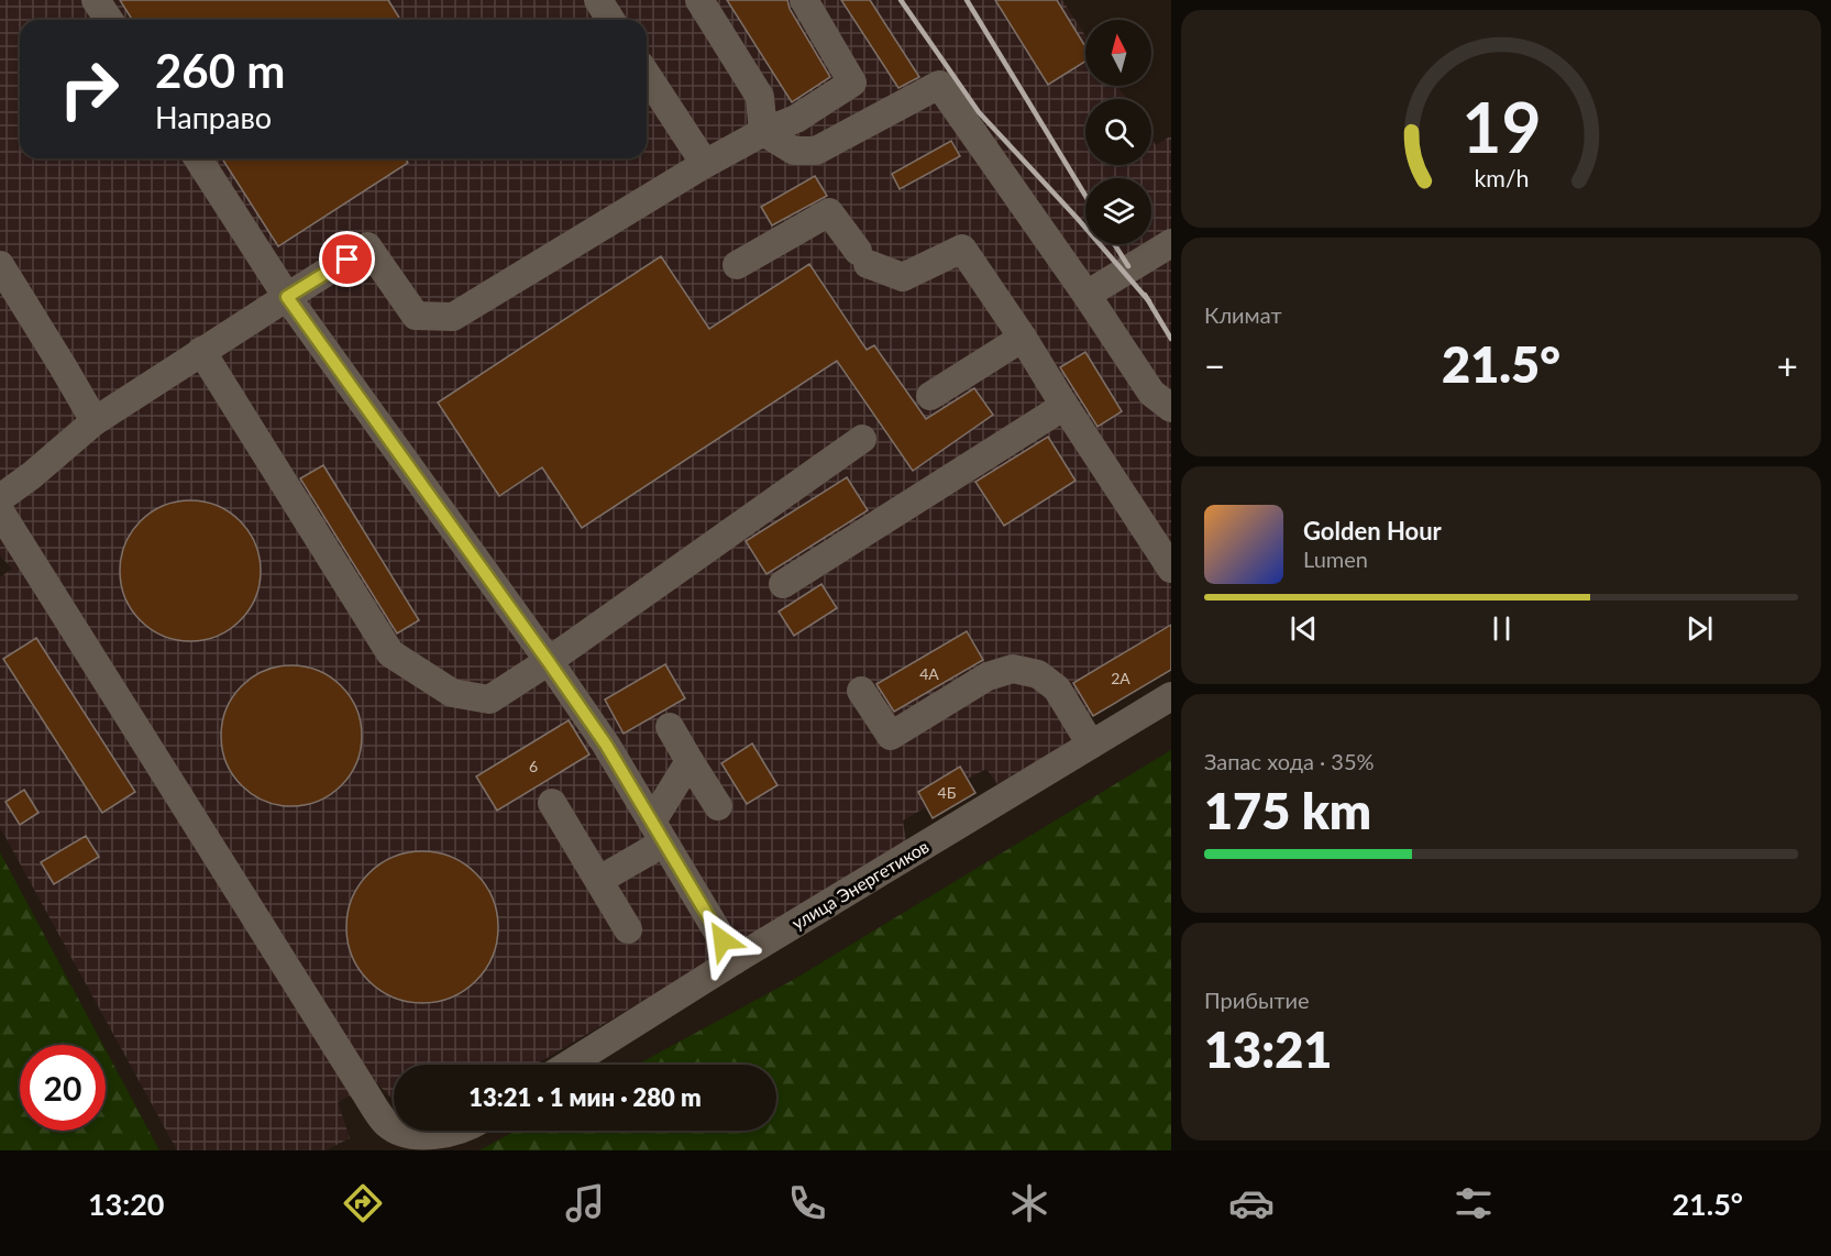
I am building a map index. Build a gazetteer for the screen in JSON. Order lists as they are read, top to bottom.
{
  "streets": {
    "street": ["улица Энергетиков"]
  },
  "house_numbers": [
    "4А",
    "2А",
    "6",
    "4Б"
  ],
  "north": "top",
  "page": {
    "turn": ["260 m", "Направо"],
    "tile": [
      "Климат",
      ["Запас хода · 35%", "175 km"],
      ["Прибытие", "13:21"]
    ],
    "heat": ["−", "21.5°", "+"],
    "song": ["Golden Hour", "Lumen"],
    "limit": "20",
    "trip": "13:21 · 1 мин · 280 m",
    "tabs": ["13:20", "21.5°"],
    "gauge": ["19", "km/h"]
  }
}
